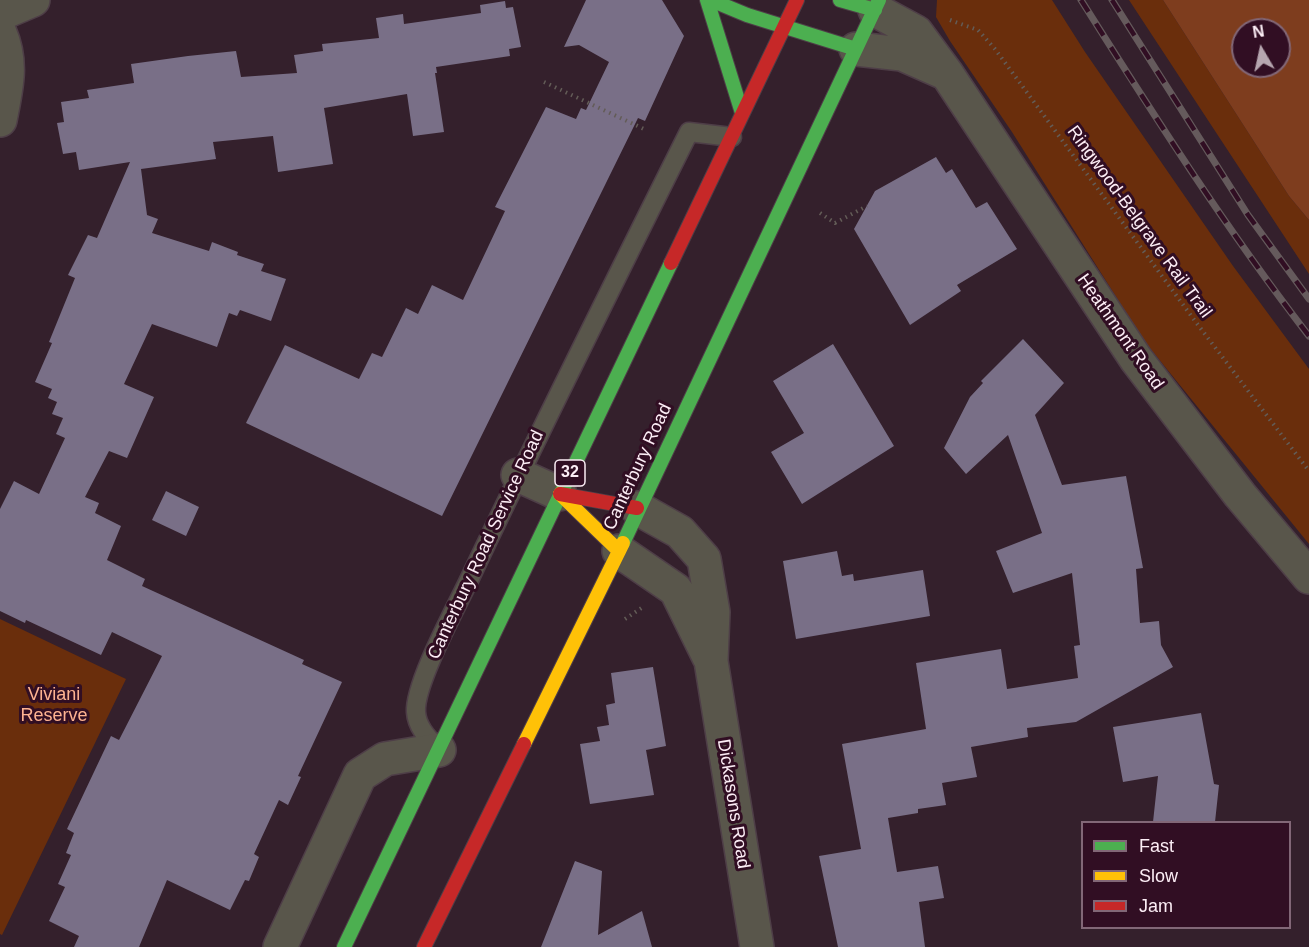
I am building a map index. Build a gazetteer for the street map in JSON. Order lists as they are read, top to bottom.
{
  "streets": {
    "main road": ["Canterbury Road", "32"],
    "street": ["Heathmont Road", "Dickasons Road"],
    "lane": ["Canterbury Road Service Road"],
    "path": ["Ringwood-Belgrave Rail Trail"]
  },
  "crossings": [
    ["Heathmont Road", "Canterbury Road"],
    ["Canterbury Road", "Dickasons Road"],
    ["32", "Canterbury Road Service Road"]
  ],
  "parks": ["Viviani Reserve"],
  "legend": ["Fast", "Slow", "Jam"],
  "north": "top"
}
